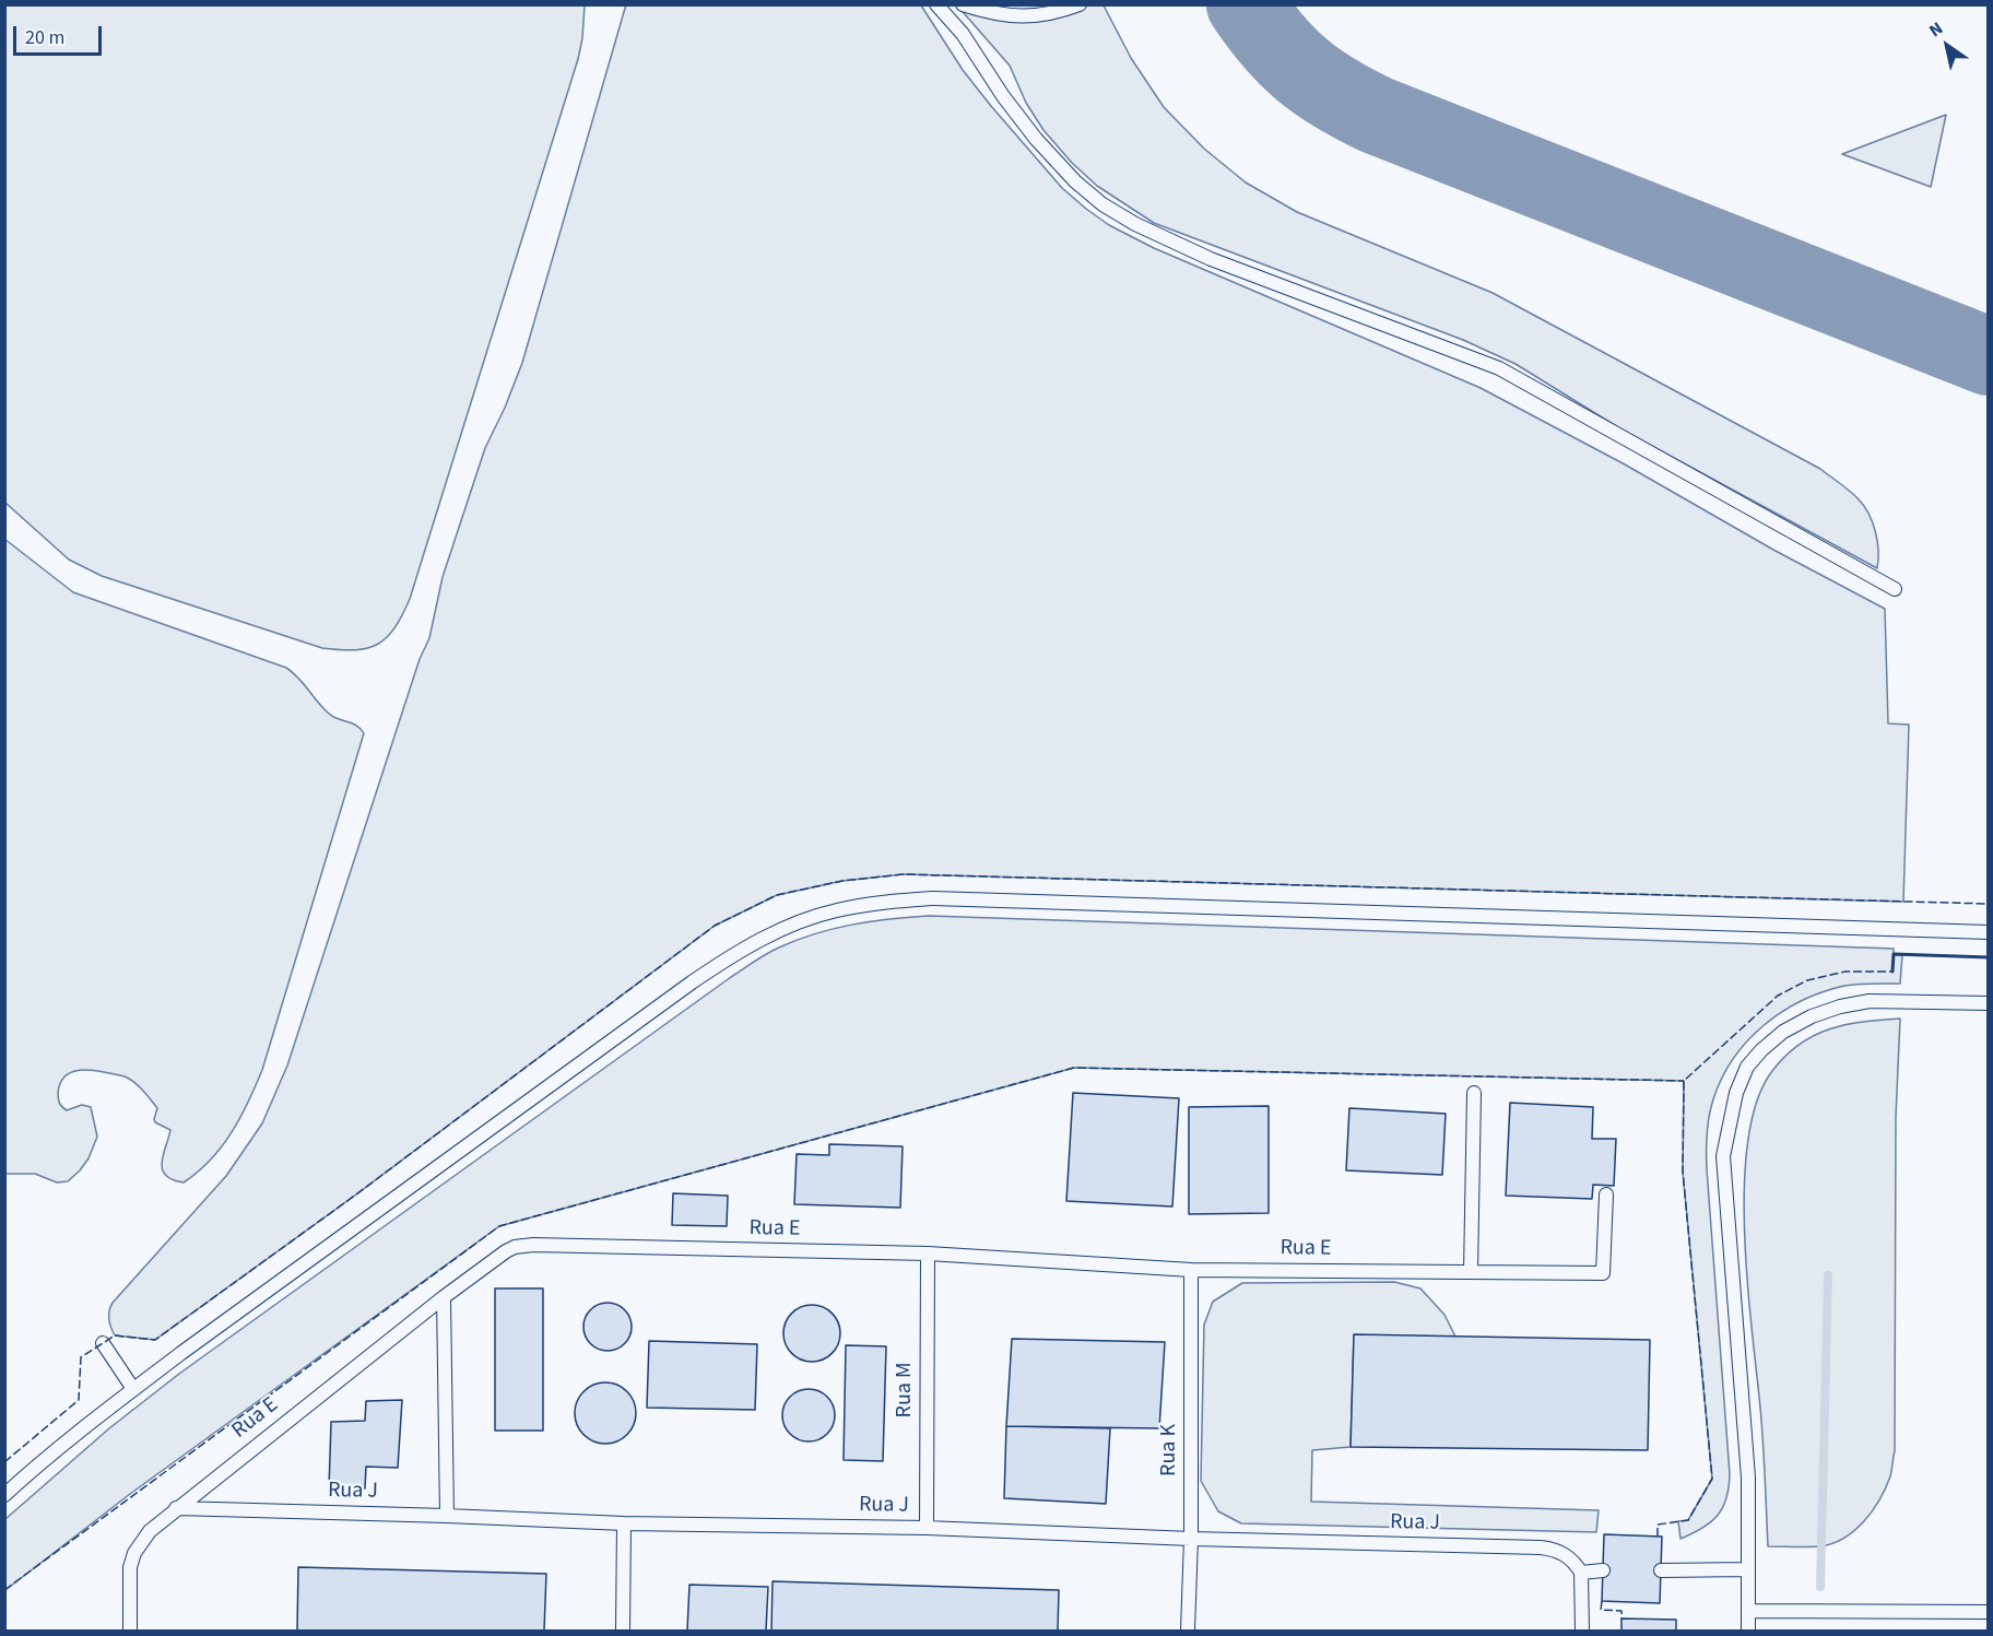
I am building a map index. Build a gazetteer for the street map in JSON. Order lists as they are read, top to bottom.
{
  "streets": {
    "lane": [
      "Rua E",
      "Rua M",
      "Rua K",
      "Rua J"
    ]
  },
  "crossings": [
    ["Rua E", "Rua M"],
    ["Rua E", "Rua K"],
    ["Rua E", "Rua J"],
    ["Rua M", "Rua J"],
    ["Rua K", "Rua J"]
  ],
  "scale_bar": "20 m",
  "north": "top left"
}
